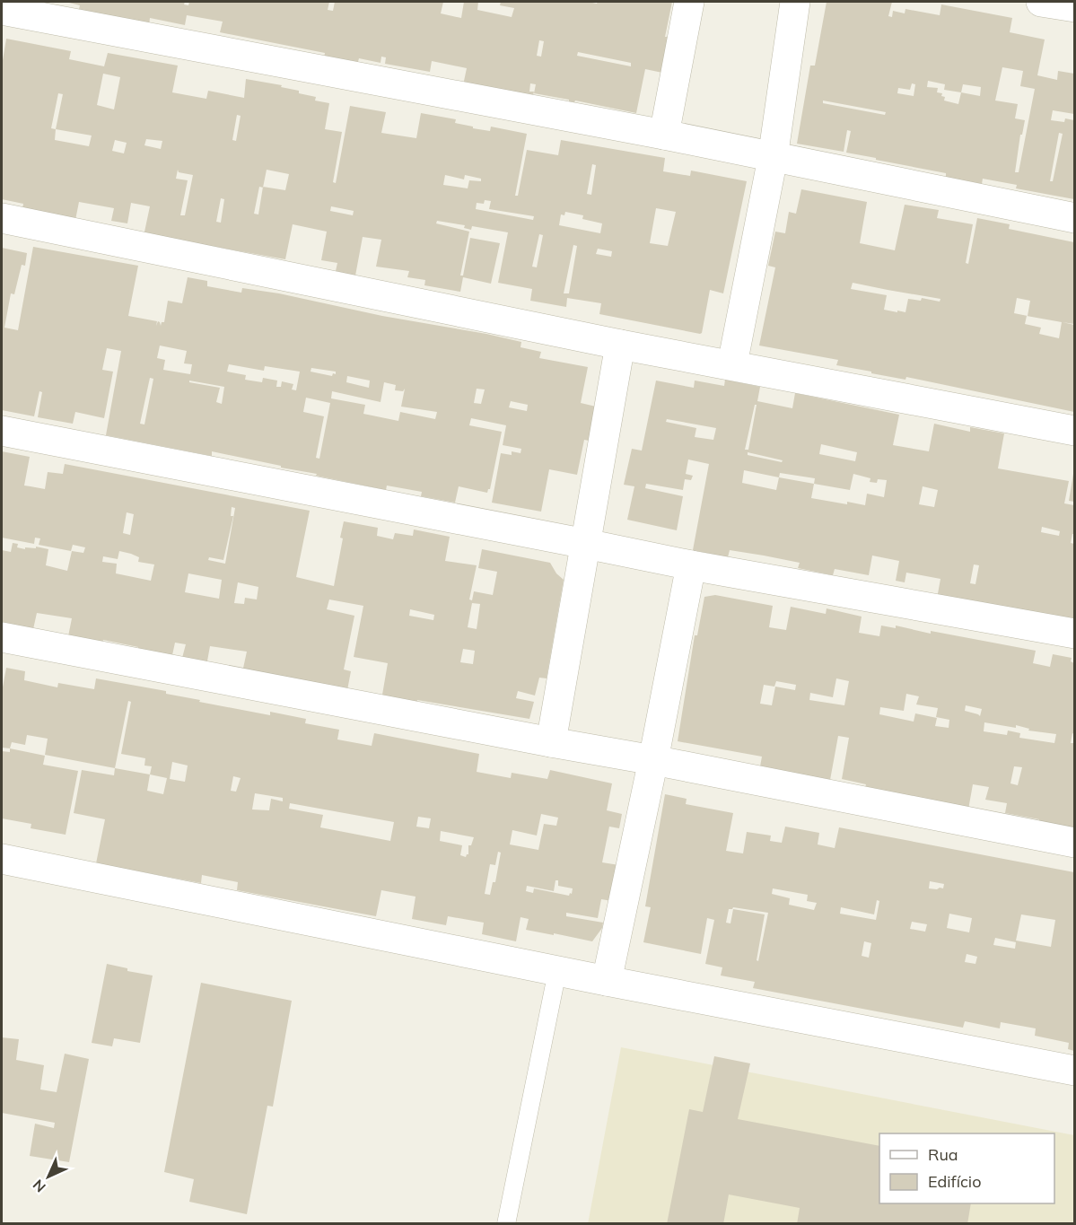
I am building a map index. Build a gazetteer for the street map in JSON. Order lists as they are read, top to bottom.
{
  "legend": ["Rua", "Edifício"],
  "north": "bottom left"
}
